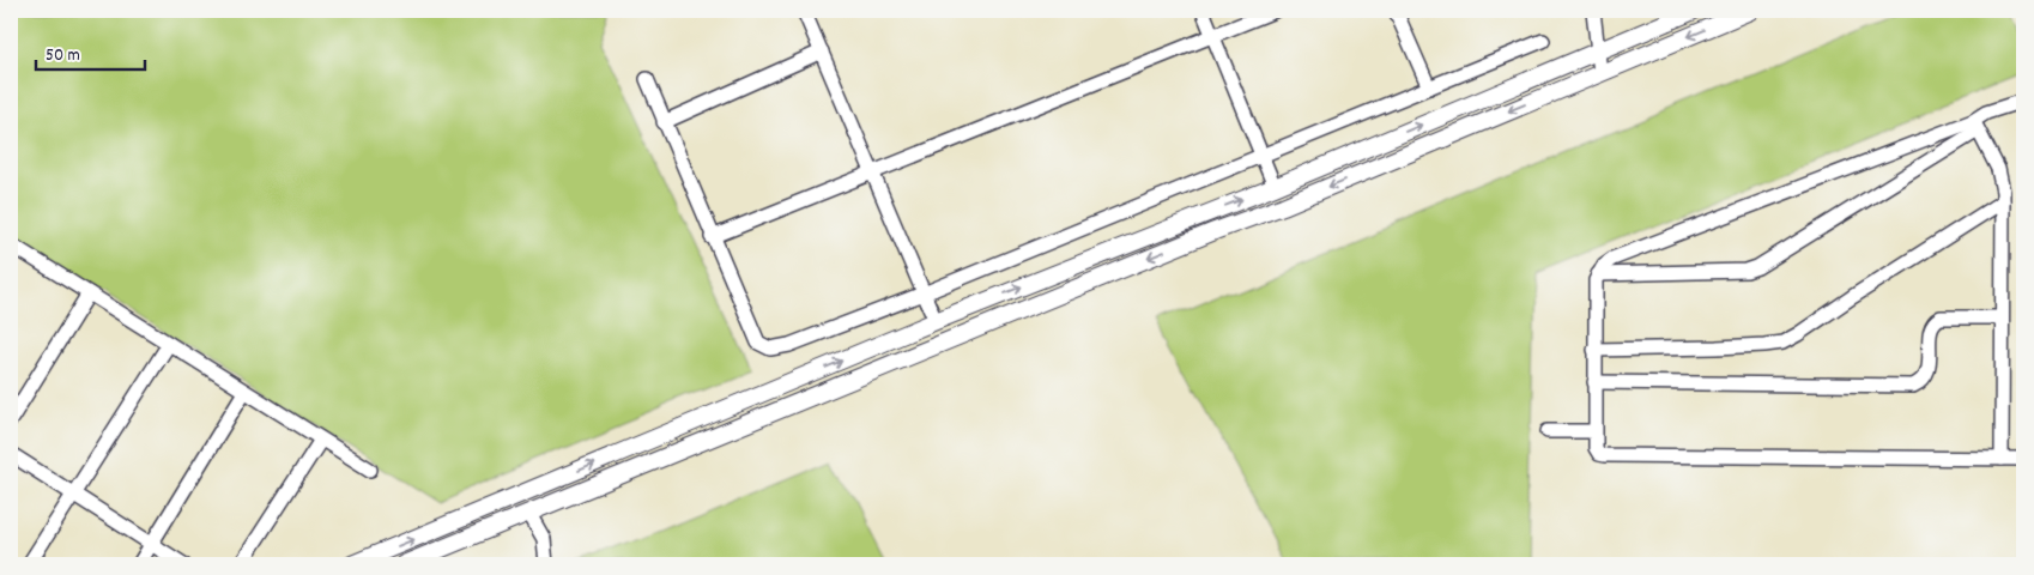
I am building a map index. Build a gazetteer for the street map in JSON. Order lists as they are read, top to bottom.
{
  "scale_bar": "50 m"
}
